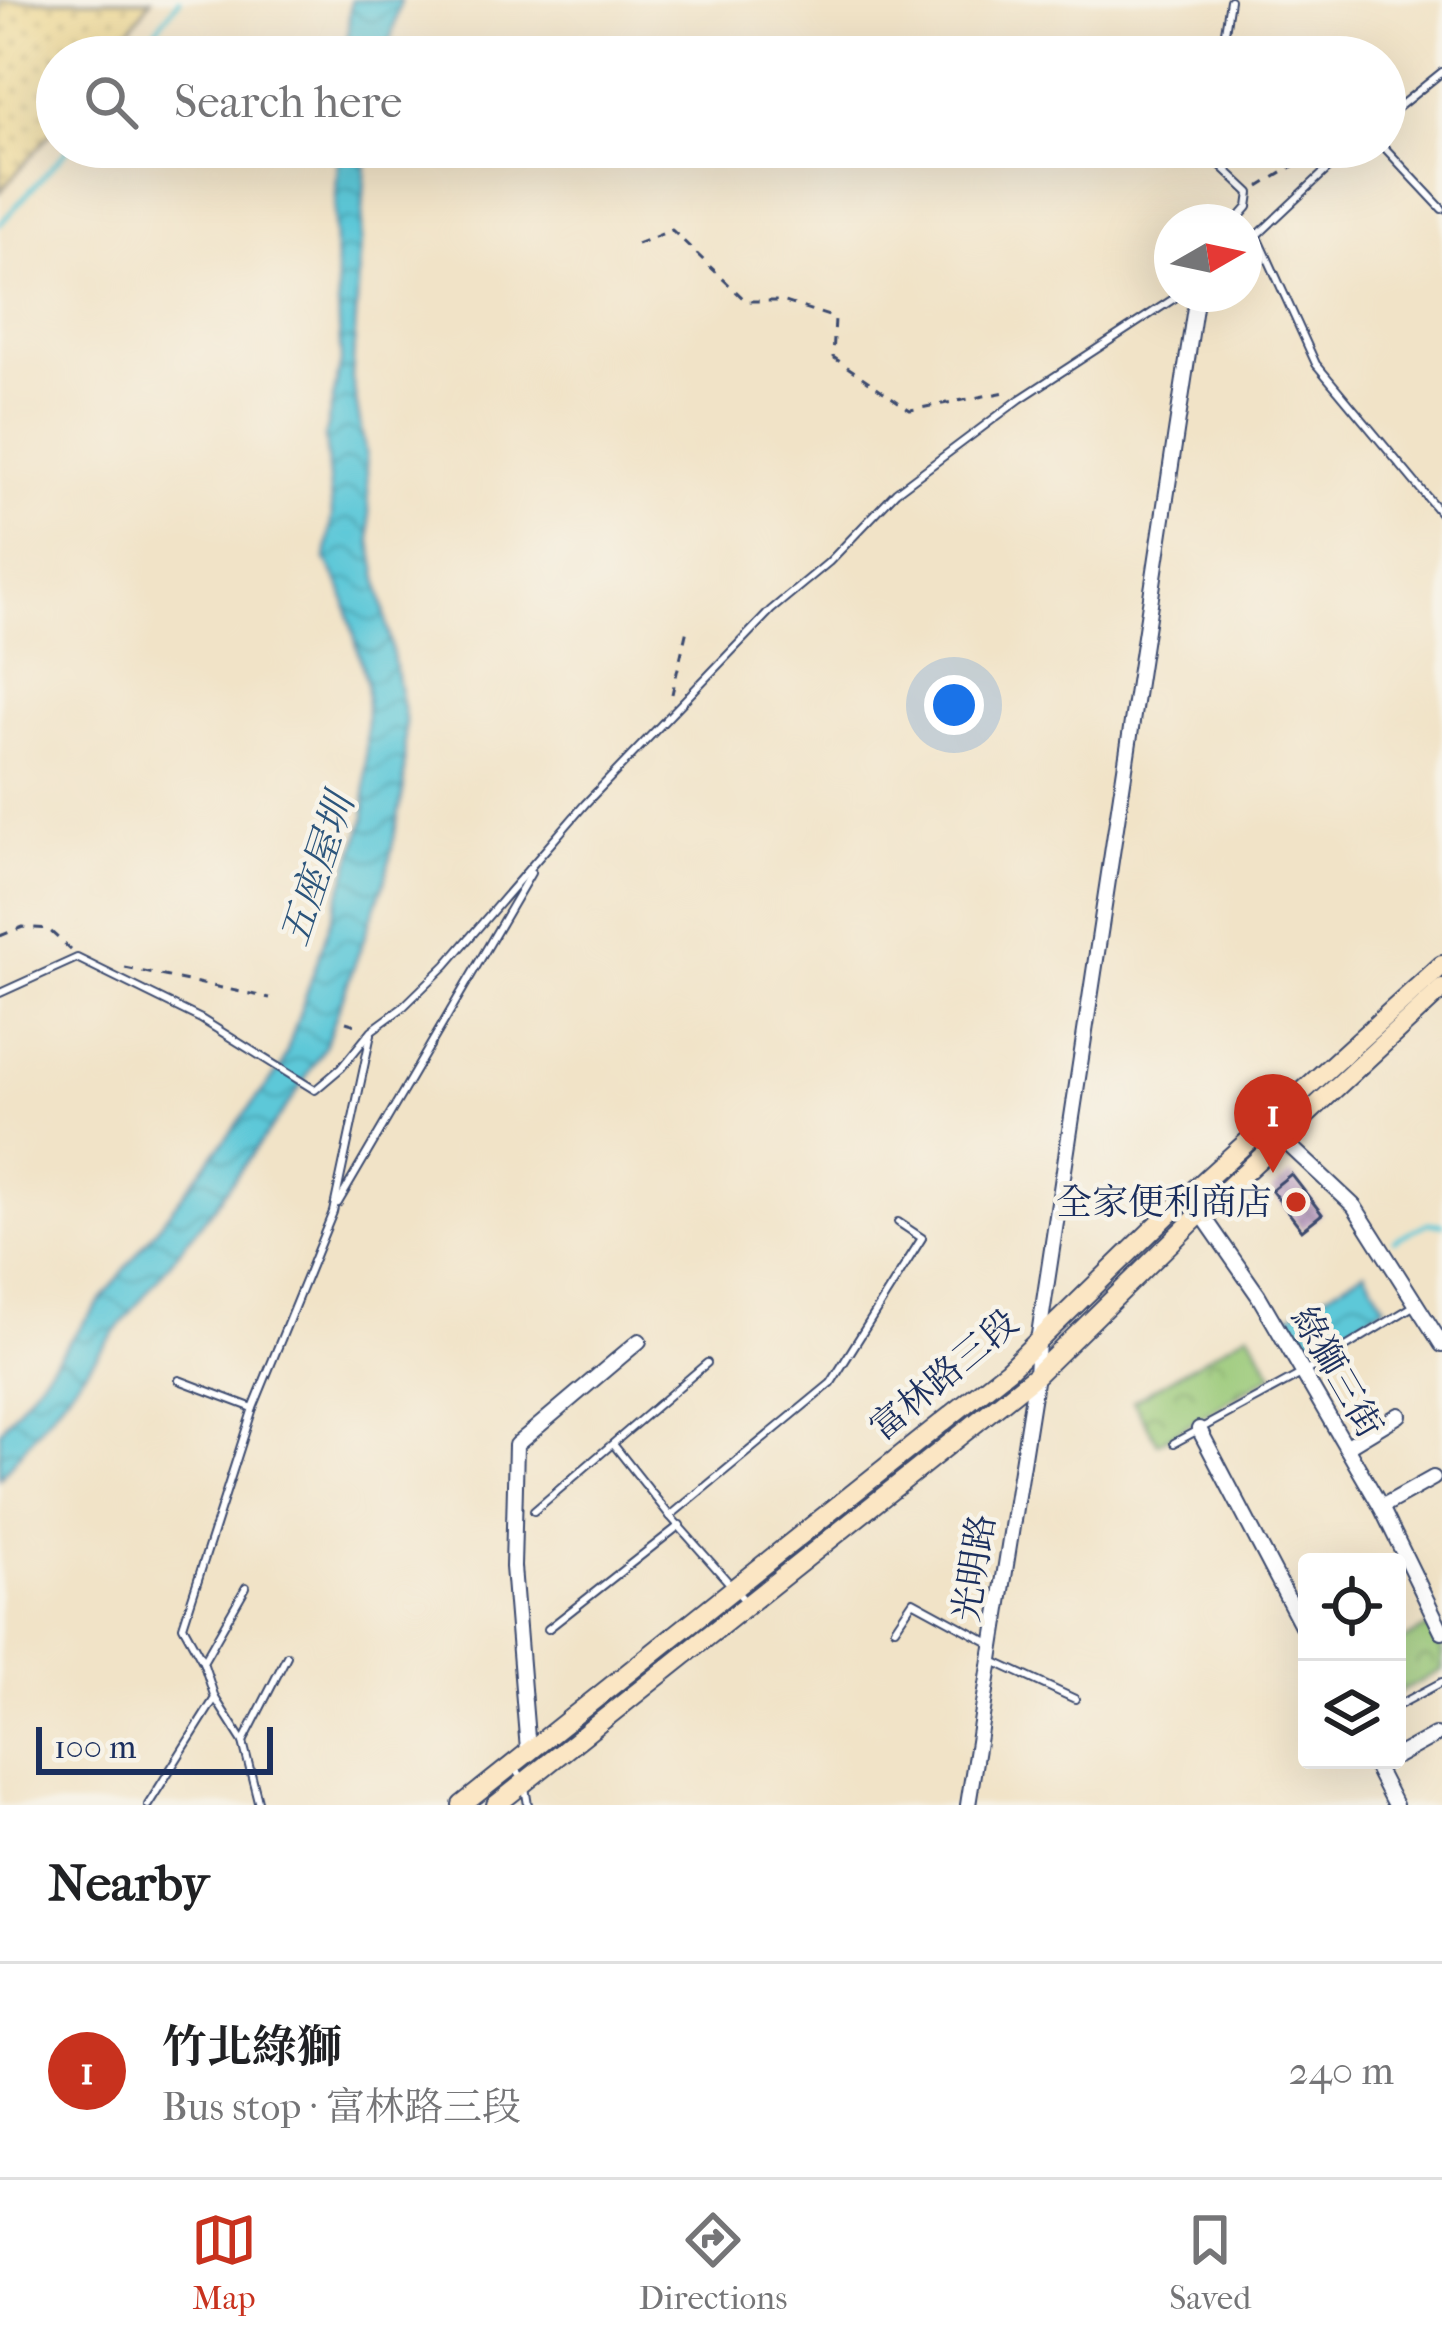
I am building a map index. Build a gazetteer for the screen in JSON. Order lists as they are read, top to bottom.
{
  "streets": {
    "main road": ["富林路三段"],
    "street": ["綠獅三街", "光明路"]
  },
  "crossings": [
    ["綠獅三街", "富林路三段"],
    ["富林路三段", "光明路"]
  ],
  "water": ["五座屋圳"],
  "places": ["全家便利商店"],
  "scale_bar": "100 m",
  "north": "right",
  "page": {
    "search": "Search here",
    "pins": "1",
    "scale": "100 m",
    "heading": "Nearby",
    "list": [
      {
        "mark": "1",
        "name": "竹北綠獅",
        "note": "Bus stop · 富林路三段",
        "value": "240 m"
      }
    ],
    "nav": ["Map", "Directions", "Saved"]
  }
}
